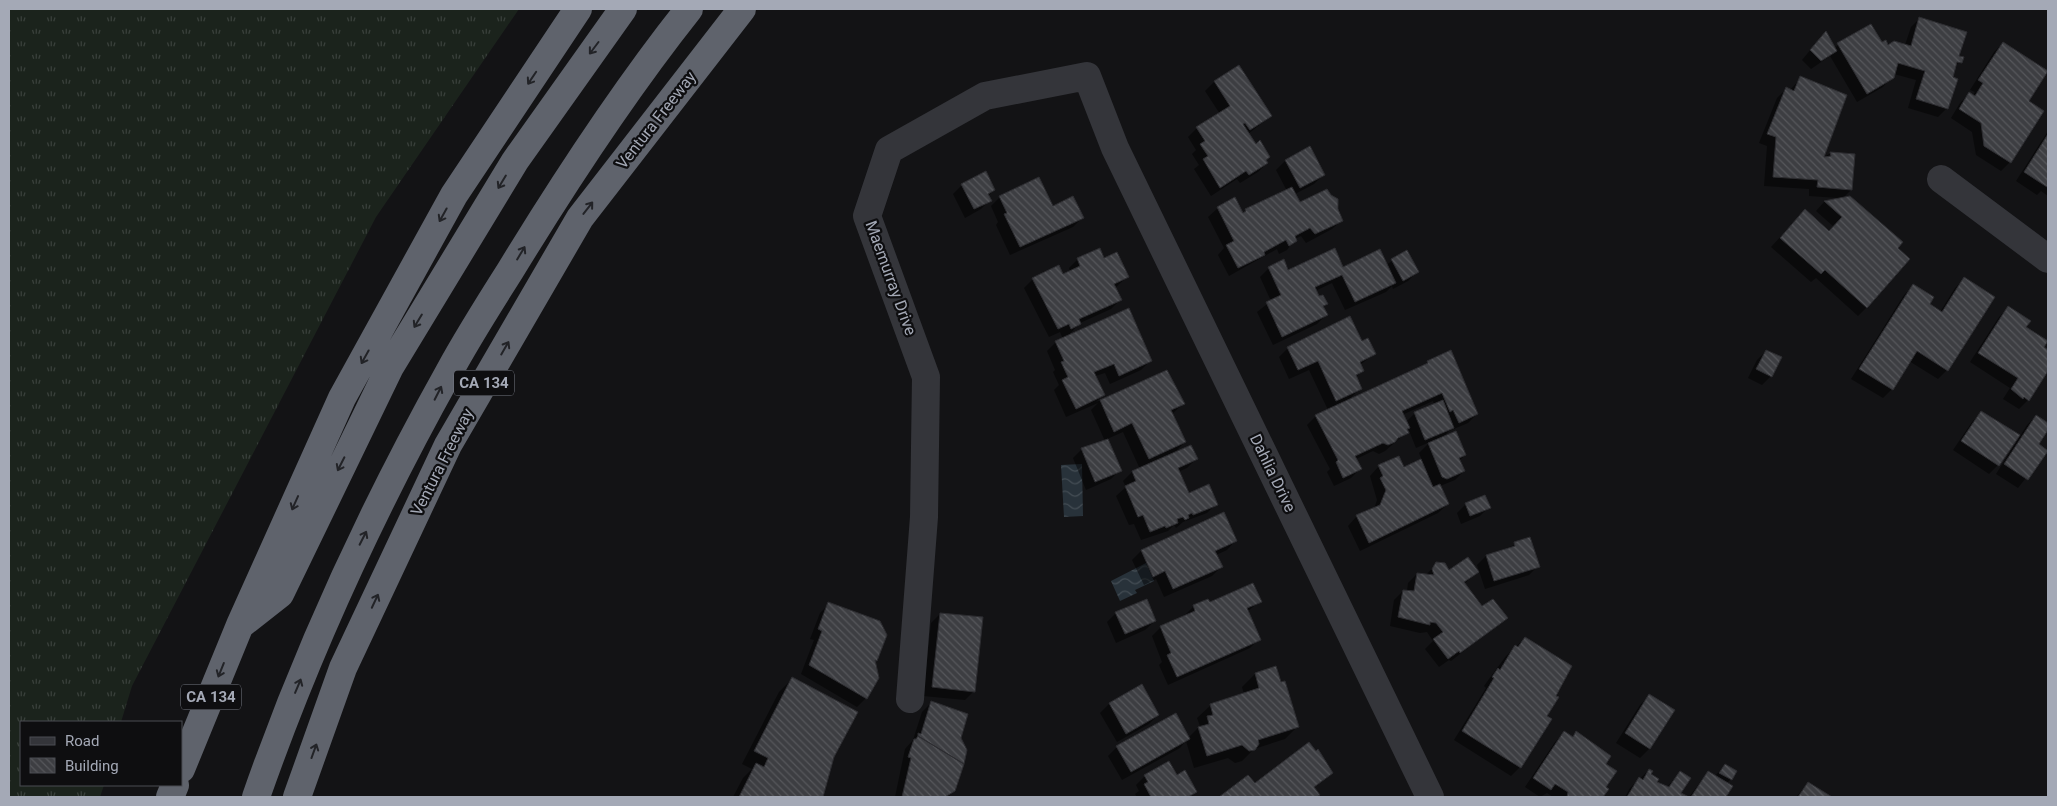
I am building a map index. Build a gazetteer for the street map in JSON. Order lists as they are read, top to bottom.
{
  "streets": {
    "highway": ["Ventura Freeway", "CA 134"],
    "street": ["Maemurray Drive", "Dahlia Drive"]
  },
  "crossings": [
    ["Maemurray Drive", "Dahlia Drive"]
  ],
  "legend": ["Road", "Building"]
}
